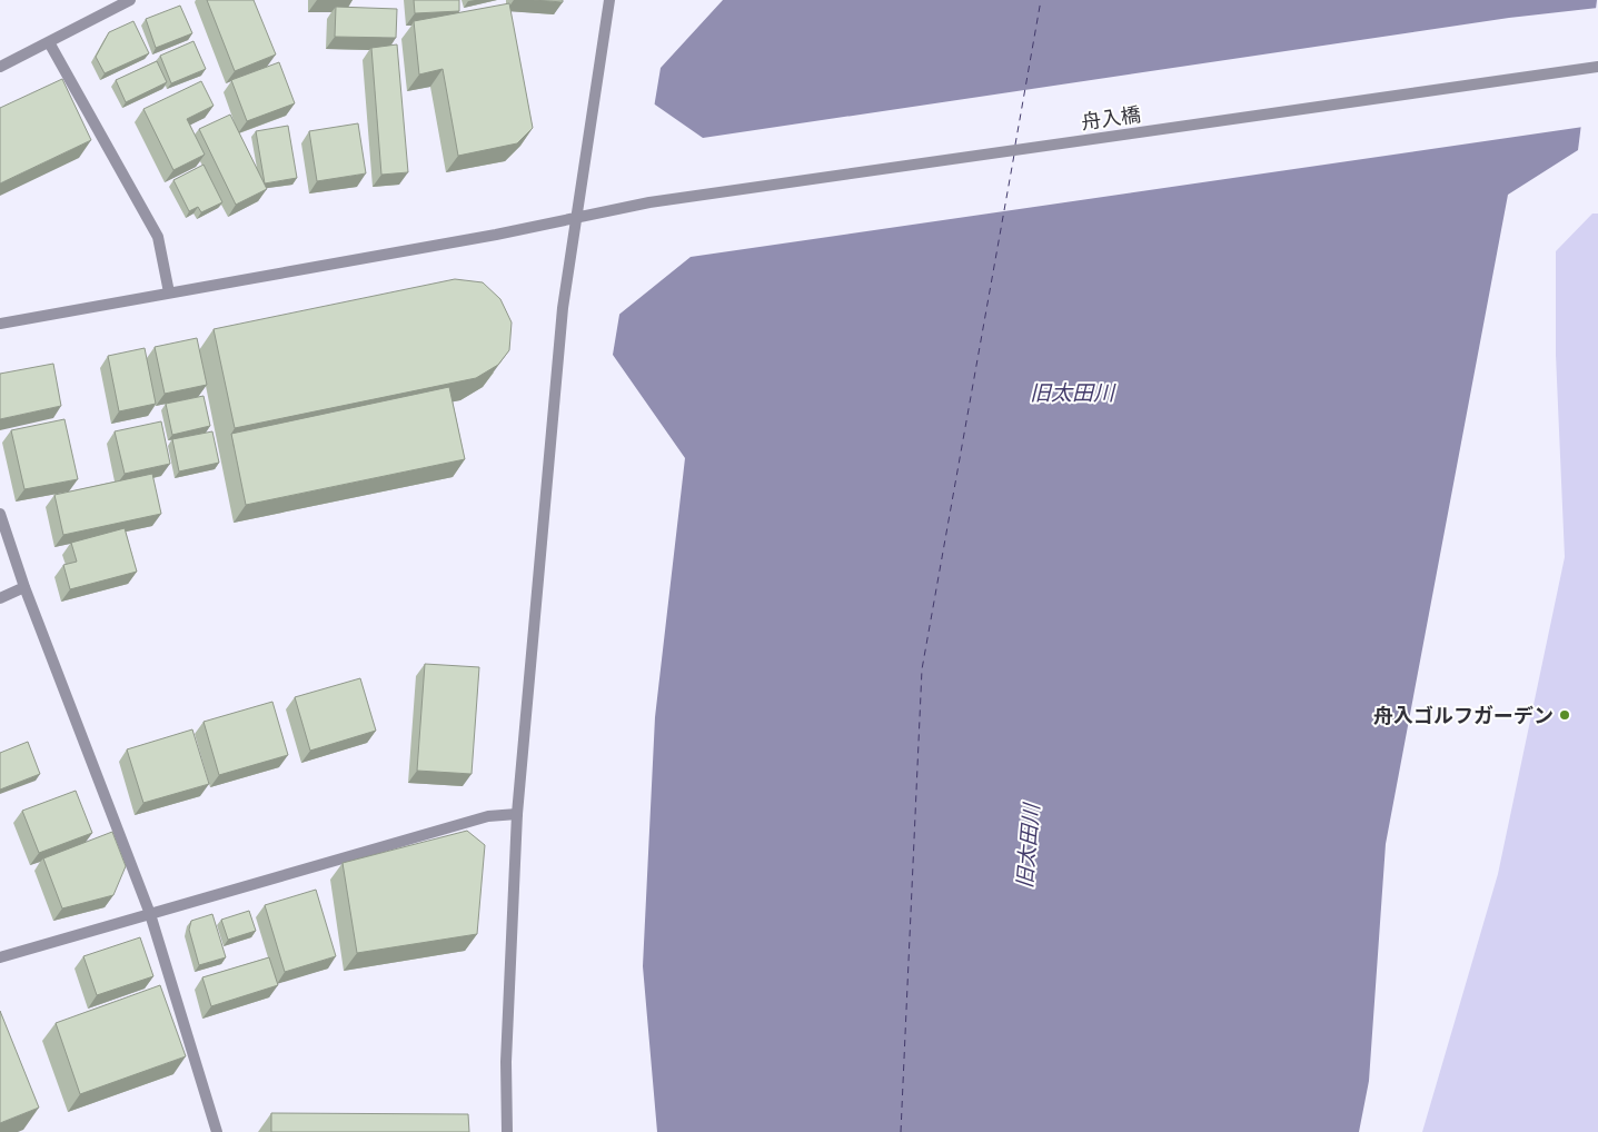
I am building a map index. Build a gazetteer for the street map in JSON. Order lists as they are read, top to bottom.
{
  "streets": {
    "street": ["舟入橋"]
  },
  "water": ["旧太田川"],
  "places": ["舟入ゴルフガーデン"]
}
